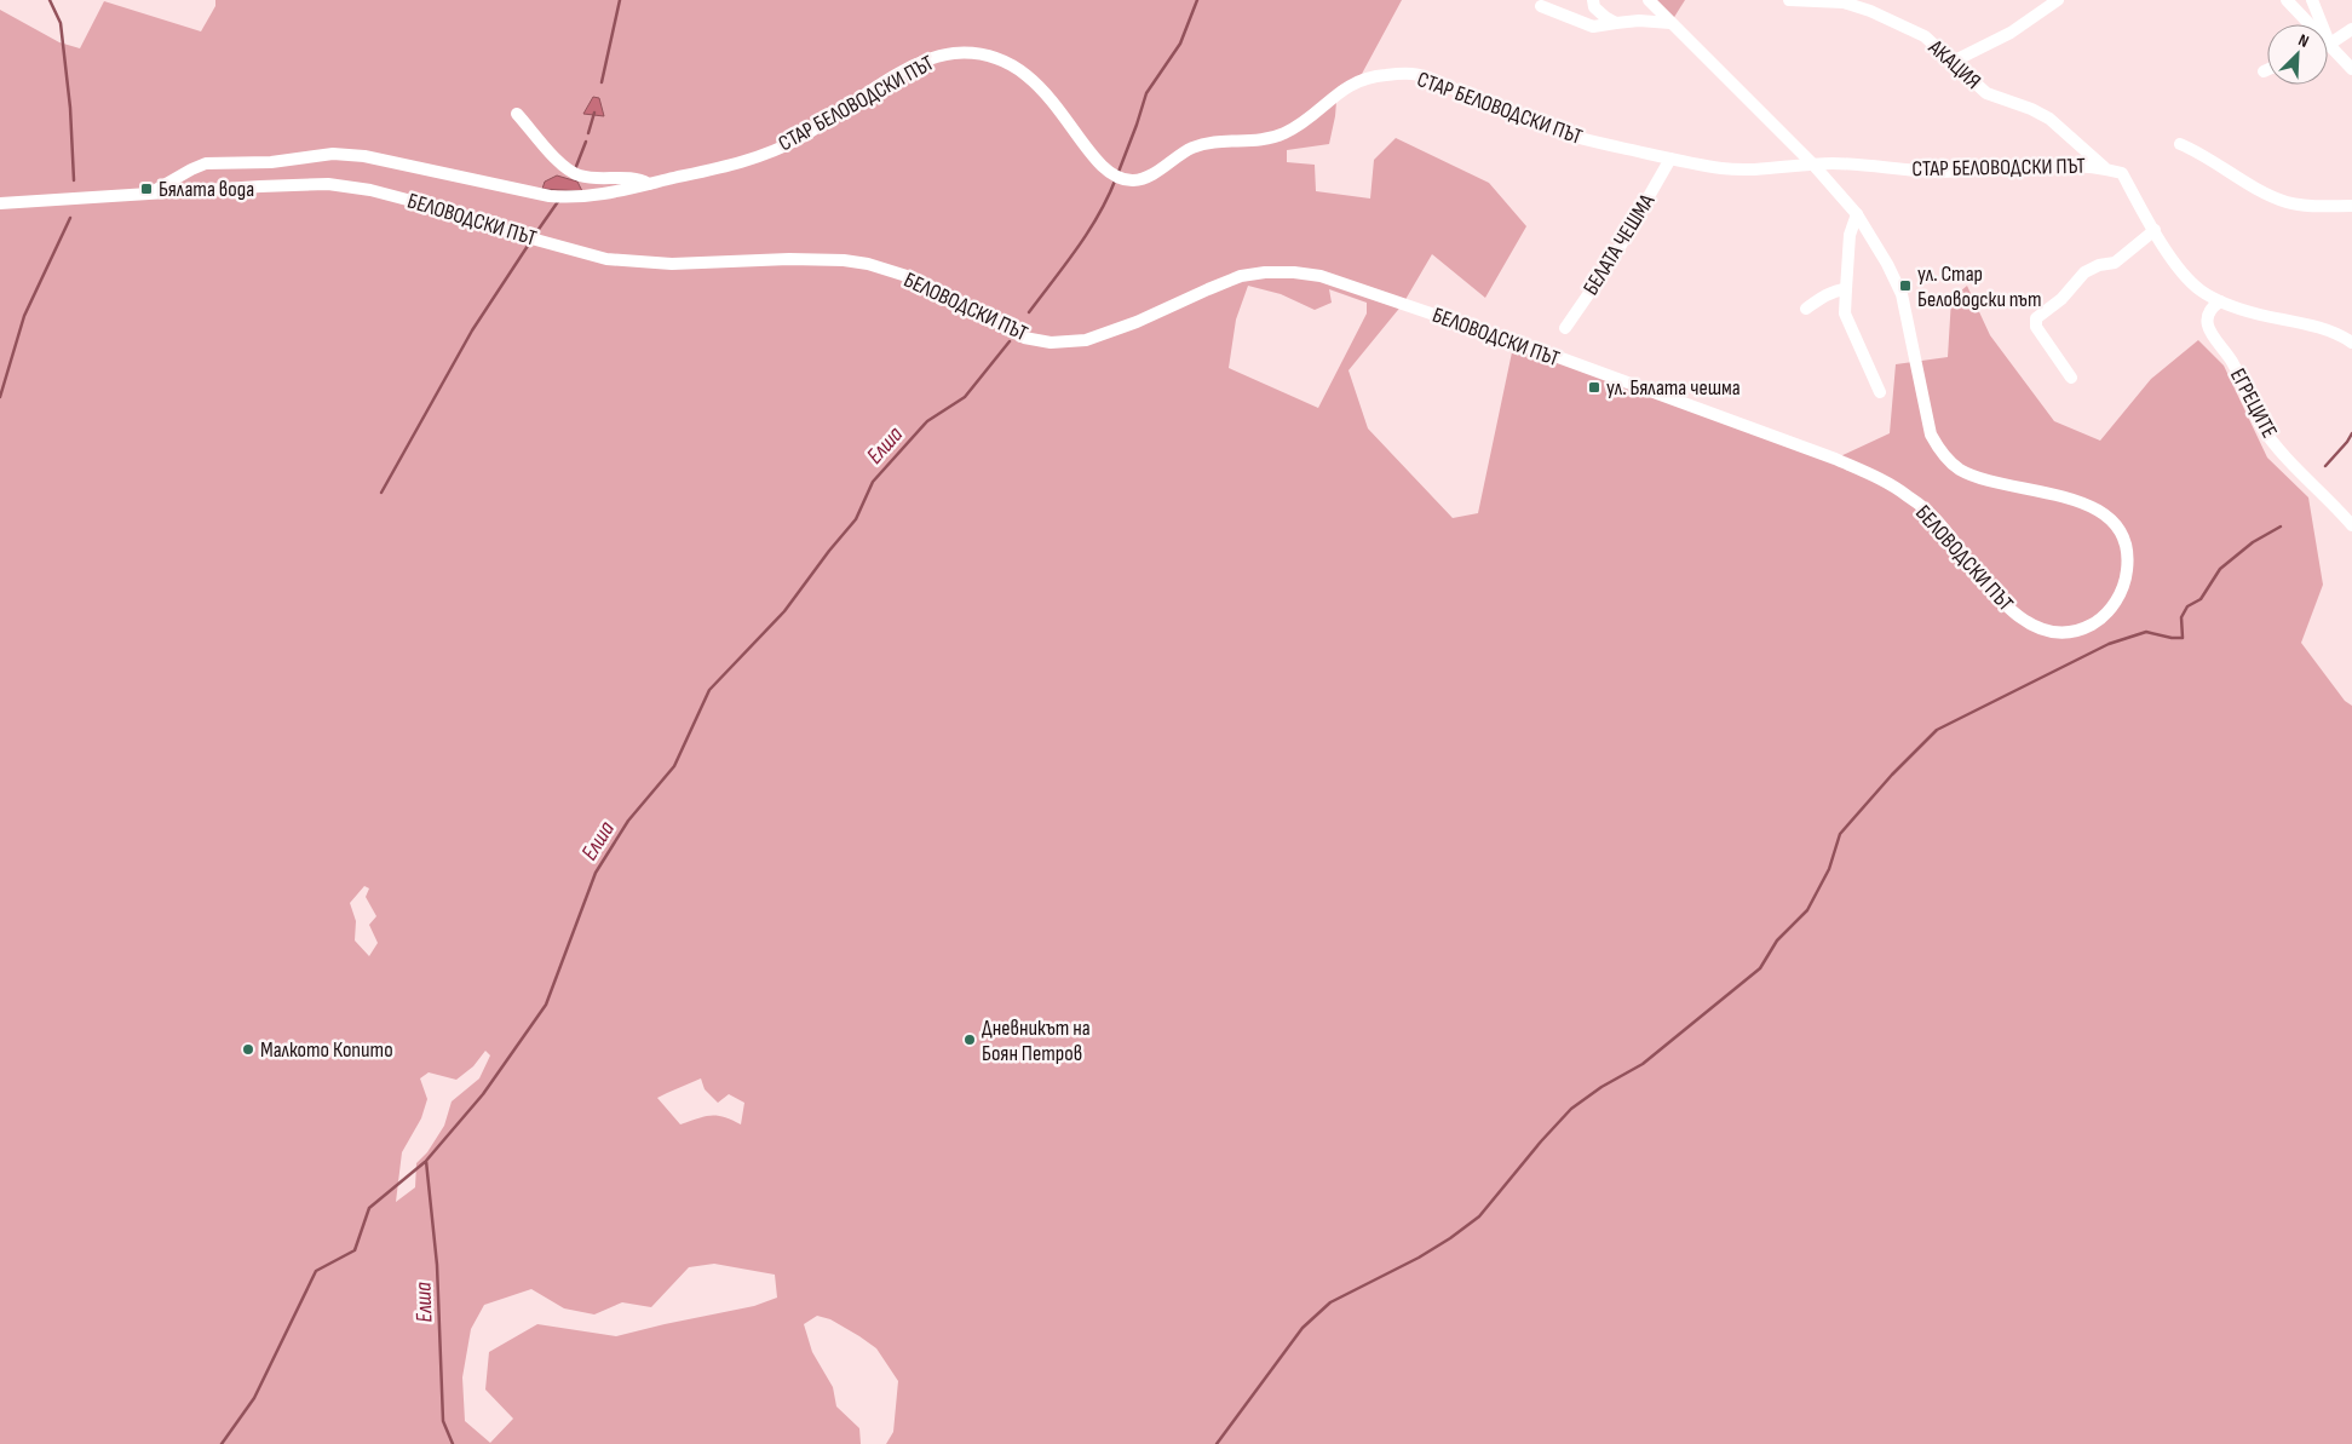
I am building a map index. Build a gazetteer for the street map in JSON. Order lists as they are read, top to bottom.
{
  "streets": {
    "street": [
      "АКАЦИЯ",
      "СТАР БЕЛОВОДСКИ ПЪТ",
      "БЕЛОВОДСКИ ПЪТ",
      "БЕЛАТА ЧЕШМА",
      "ЕГРЕЦИТЕ"
    ]
  },
  "crossings": [
    ["АКАЦИЯ", "СТАР БЕЛОВОДСКИ ПЪТ"],
    ["СТАР БЕЛОВОДСКИ ПЪТ", "БЕЛОВОДСКИ ПЪТ"],
    ["СТАР БЕЛОВОДСКИ ПЪТ", "БЕЛАТА ЧЕШМА"],
    ["СТАР БЕЛОВОДСКИ ПЪТ", "ЕГРЕЦИТЕ"]
  ],
  "water": ["Елша"],
  "places": {
    "transit": ["Бялата вода", "ул. Стар Беловодски път", "ул. Бялата чешма"],
    "other": ["Дневникът на Боян Петров", "Малкото Копито"]
  },
  "north": "top right"
}
